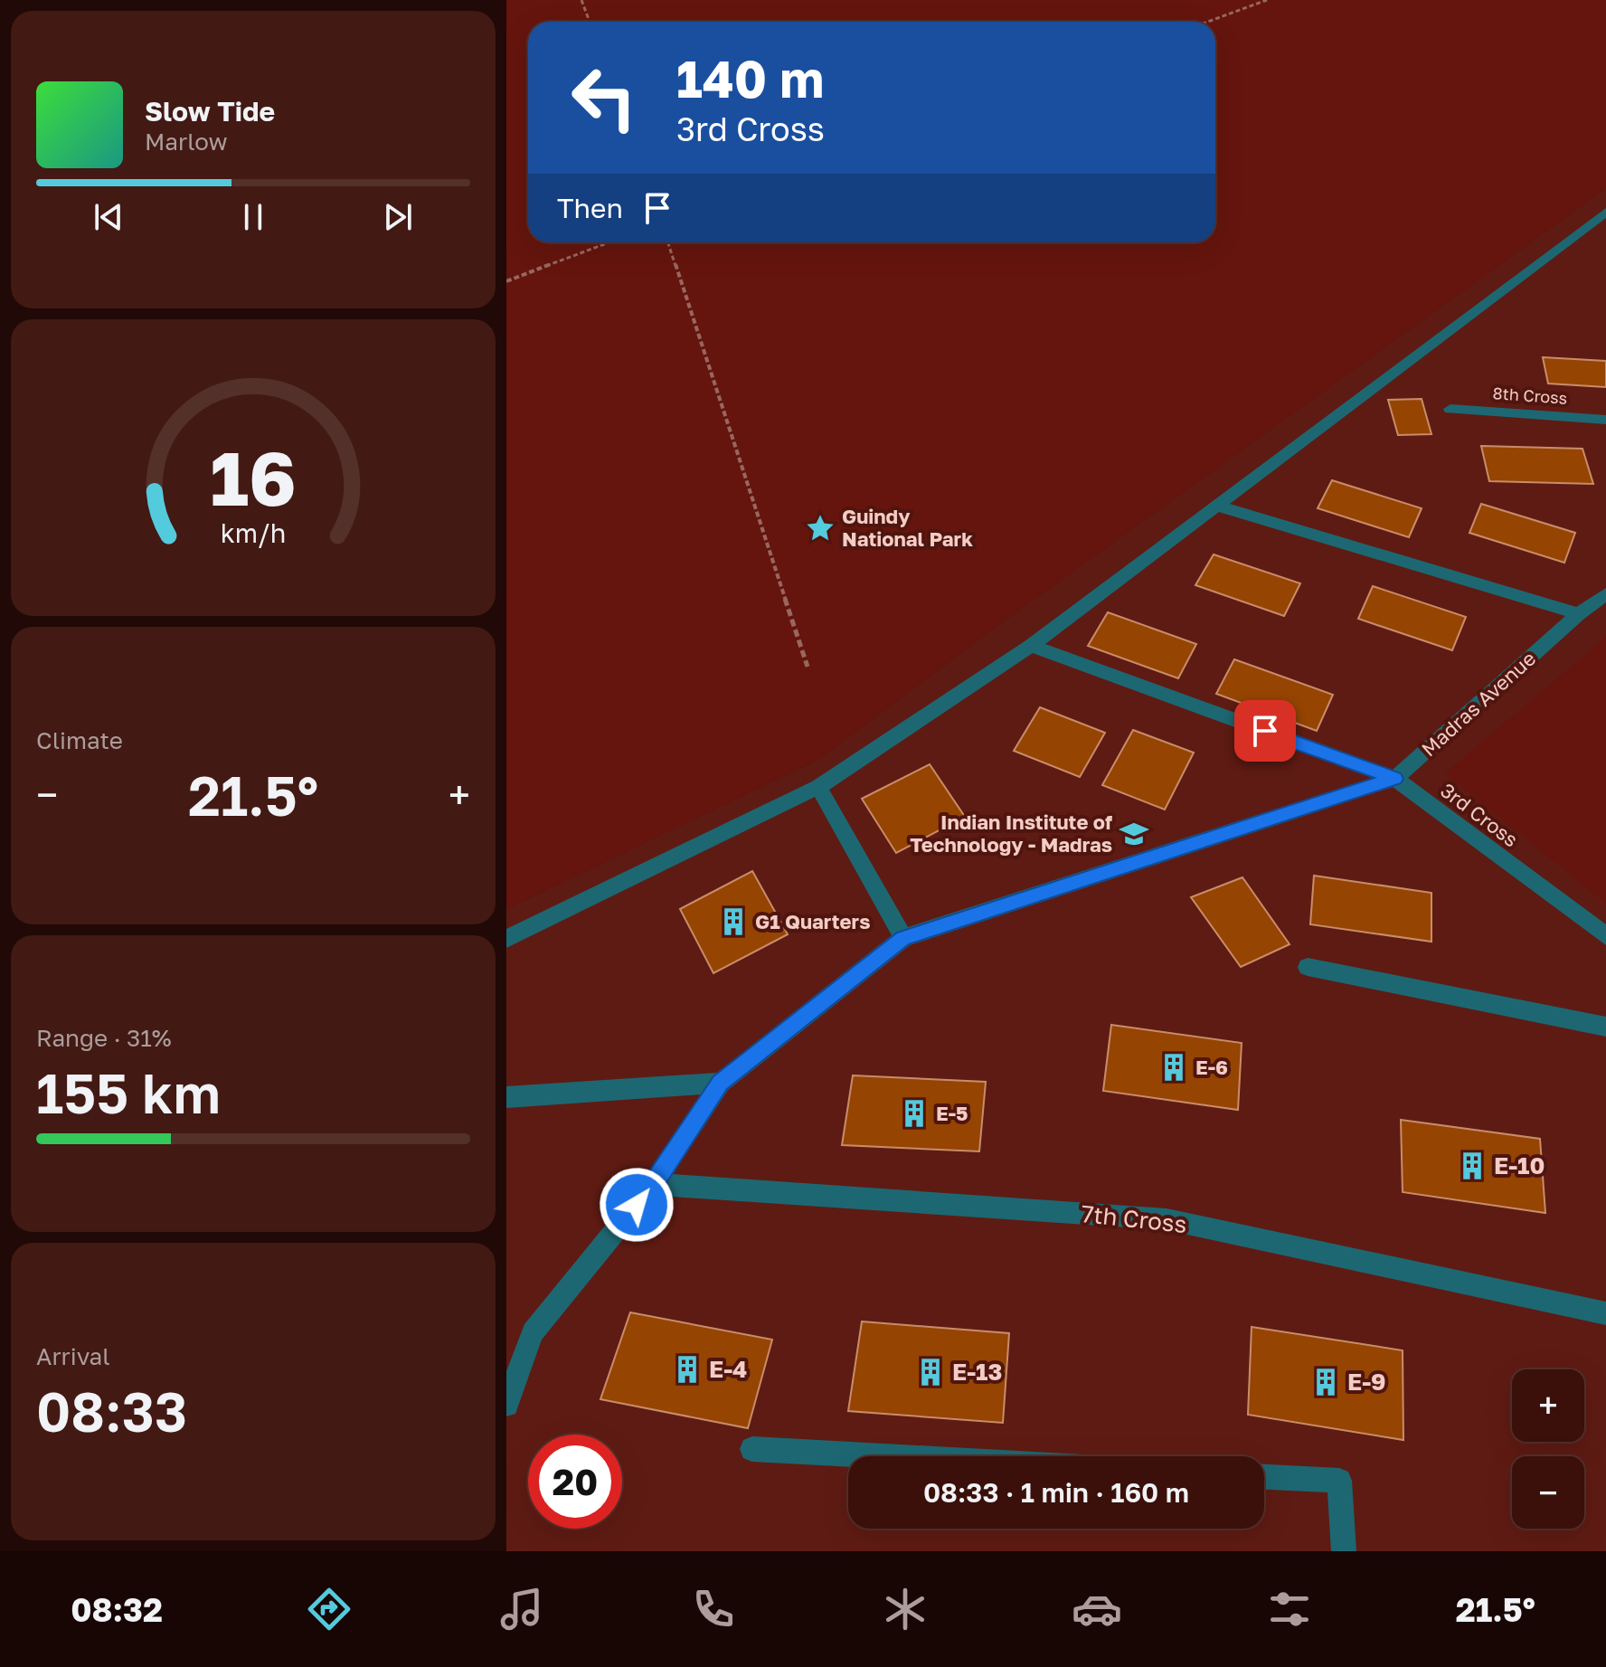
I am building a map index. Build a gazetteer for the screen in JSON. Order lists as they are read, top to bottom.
{
  "streets": {
    "lane": [
      "8th Cross",
      "Madras Avenue",
      "3rd Cross",
      "7th Cross"
    ]
  },
  "crossings": [
    ["Madras Avenue", "3rd Cross"],
    ["Madras Avenue", "7th Cross"]
  ],
  "places": {
    "place": ["Guindy National Park"],
    "school or university": ["Indian Institute of Technology - Madras"],
    "building": [
      "G1 Quarters",
      "E-6",
      "E-5",
      "E-10",
      "E-4",
      "E-13",
      "E-9"
    ]
  },
  "page": {
    "turn": ["140 m", "3rd Cross"],
    "song": ["Slow Tide", "Marlow"],
    "then": "Then",
    "tile": [
      "Climate",
      ["Range · 31%", "155 km"],
      ["Arrival", "08:33"]
    ],
    "heat": ["−", "21.5°", "+"],
    "map_buttons": ["+", "−"],
    "limit": "20",
    "trip": "08:33 · 1 min · 160 m",
    "tabs": ["08:32", "21.5°"],
    "gauge": ["16", "km/h"]
  }
}
